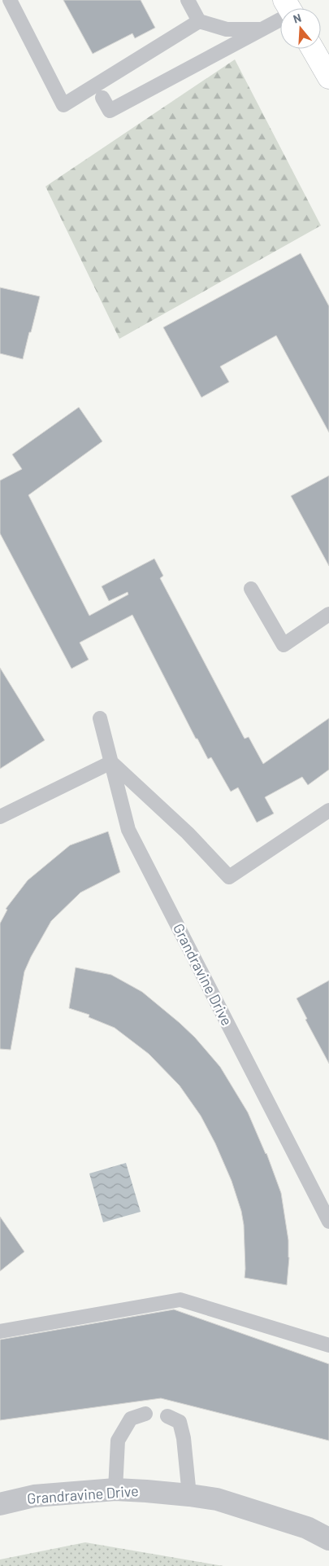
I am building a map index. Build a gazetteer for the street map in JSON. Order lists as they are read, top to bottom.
{
  "streets": {
    "street": ["Grandravine Drive"]
  },
  "north": "top"
}
